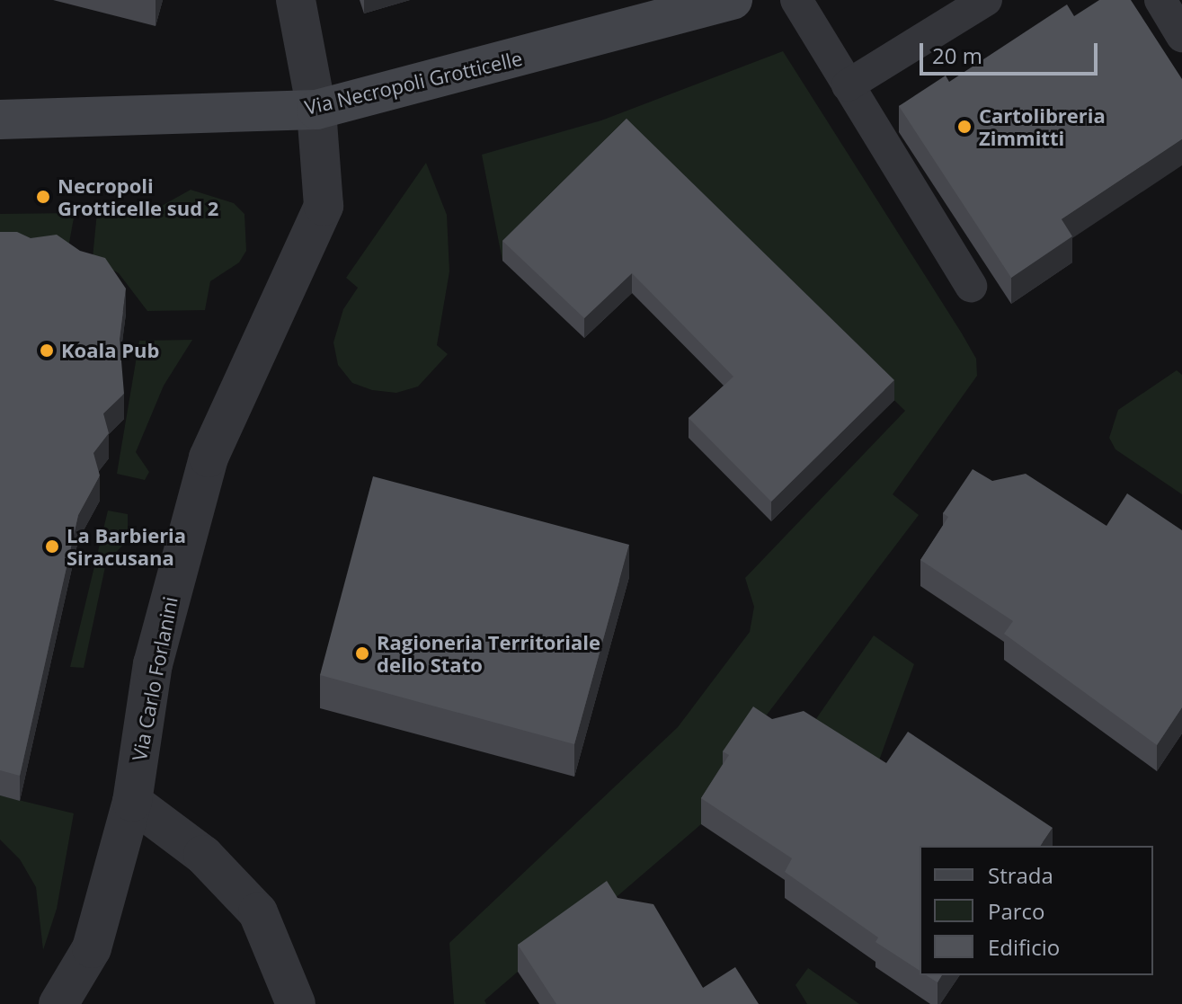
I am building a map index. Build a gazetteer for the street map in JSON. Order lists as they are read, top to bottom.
{
  "streets": {
    "main road": ["Via Necropoli Grotticelle"],
    "street": ["Via Carlo Forlanini"]
  },
  "crossings": [
    ["Via Necropoli Grotticelle", "Via Carlo Forlanini"]
  ],
  "places": [
    "Cartolibreria Zimmitti",
    "Necropoli Grotticelle sud 2",
    "Koala Pub",
    "La Barbieria Siracusana",
    "Ragioneria Territoriale dello Stato"
  ],
  "legend": ["Strada", "Parco", "Edificio"],
  "scale_bar": "20 m"
}
